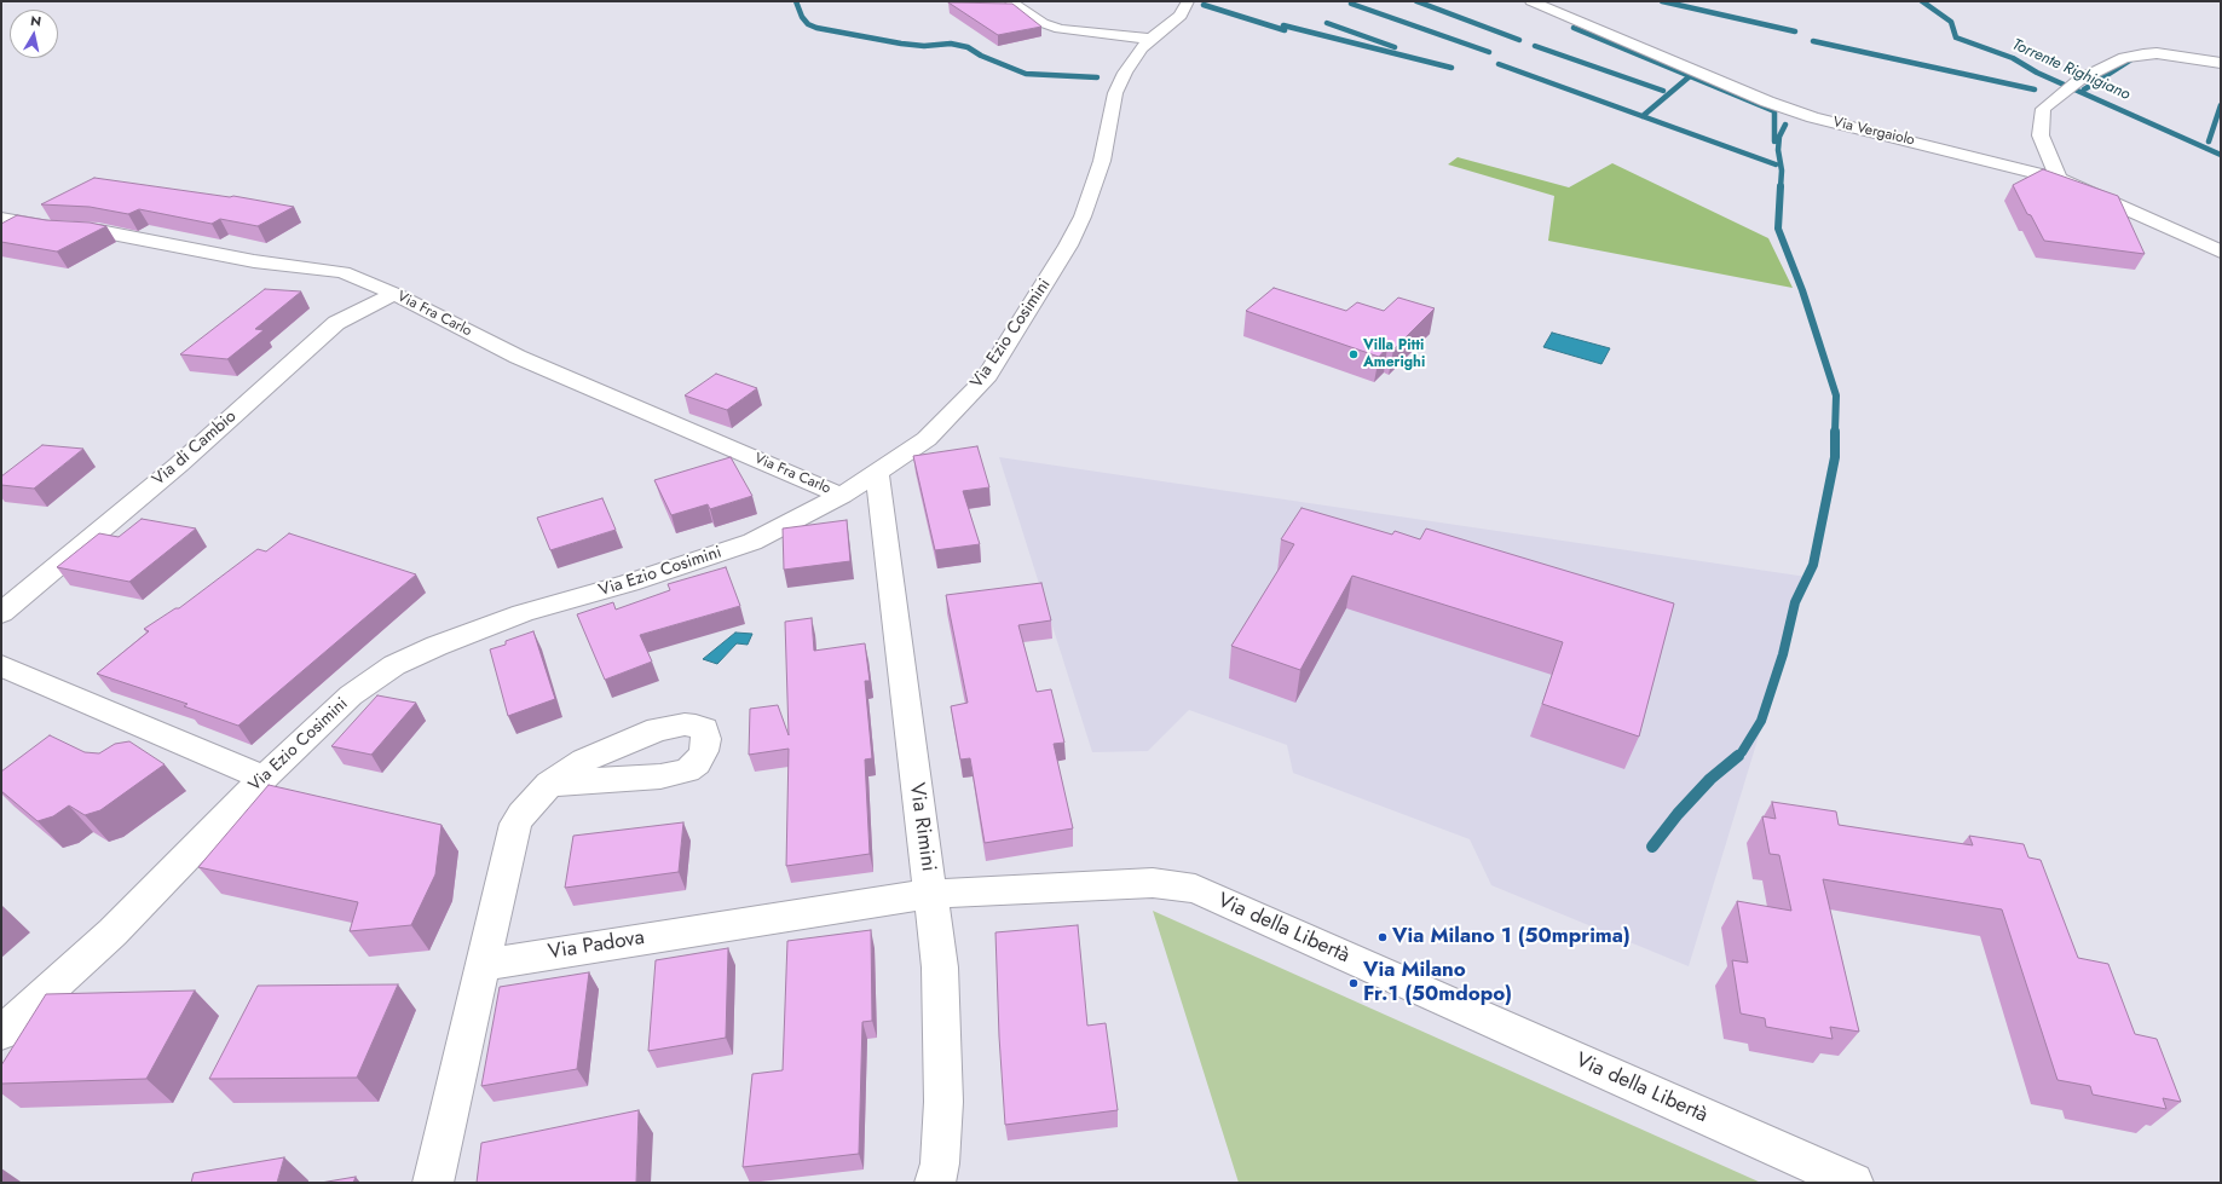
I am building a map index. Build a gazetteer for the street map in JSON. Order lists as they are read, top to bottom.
{
  "streets": {
    "street": [
      "Via Vergaiolo",
      "Via Fra Carlo",
      "Via Ezio Cosimini",
      "Via di Cambio",
      "Via Rimini",
      "Via della Libertà",
      "Via Padova"
    ]
  },
  "crossings": [
    ["Via Fra Carlo", "Via Ezio Cosimini"],
    ["Via Fra Carlo", "Via di Cambio"],
    ["Via Ezio Cosimini", "Via Rimini"],
    ["Via Rimini", "Via della Libertà"],
    ["Via Rimini", "Via Padova"],
    ["Via della Libertà", "Via Padova"]
  ],
  "water": ["Torrente Righigiano"],
  "places": ["Villa Pitti Amerighi", "Via Milano 1 (50mprima)", "Via Milano Fr.1 (50mdopo)"],
  "north": "top"
}
